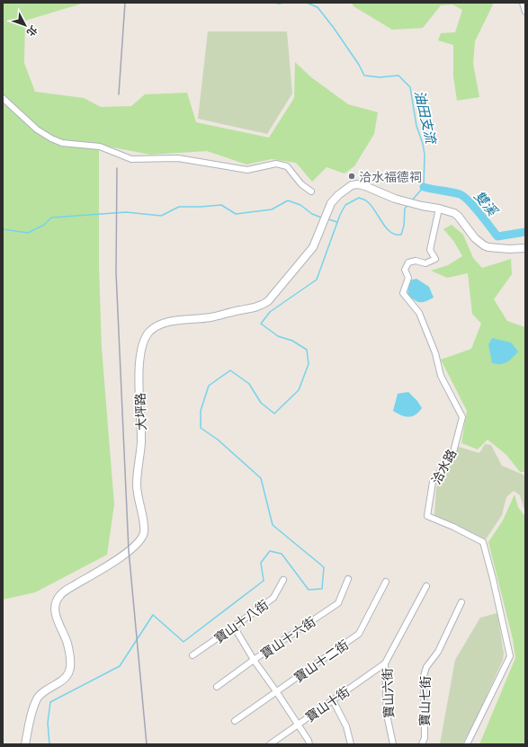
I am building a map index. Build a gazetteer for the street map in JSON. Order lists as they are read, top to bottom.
{
  "streets": {
    "street": [
      "大坪路",
      "洽水路",
      "寶山十八街",
      "寶山十六街",
      "寶山十二街",
      "寶山六街",
      "寶山七街",
      "寶山十街"
    ]
  },
  "crossings": [
    ["大坪路", "洽水路"],
    ["寶山六街", "寶山十街"]
  ],
  "water": ["油田支流", "雙溪"],
  "places": ["洽水福德祠"],
  "north": "bottom right"
}
